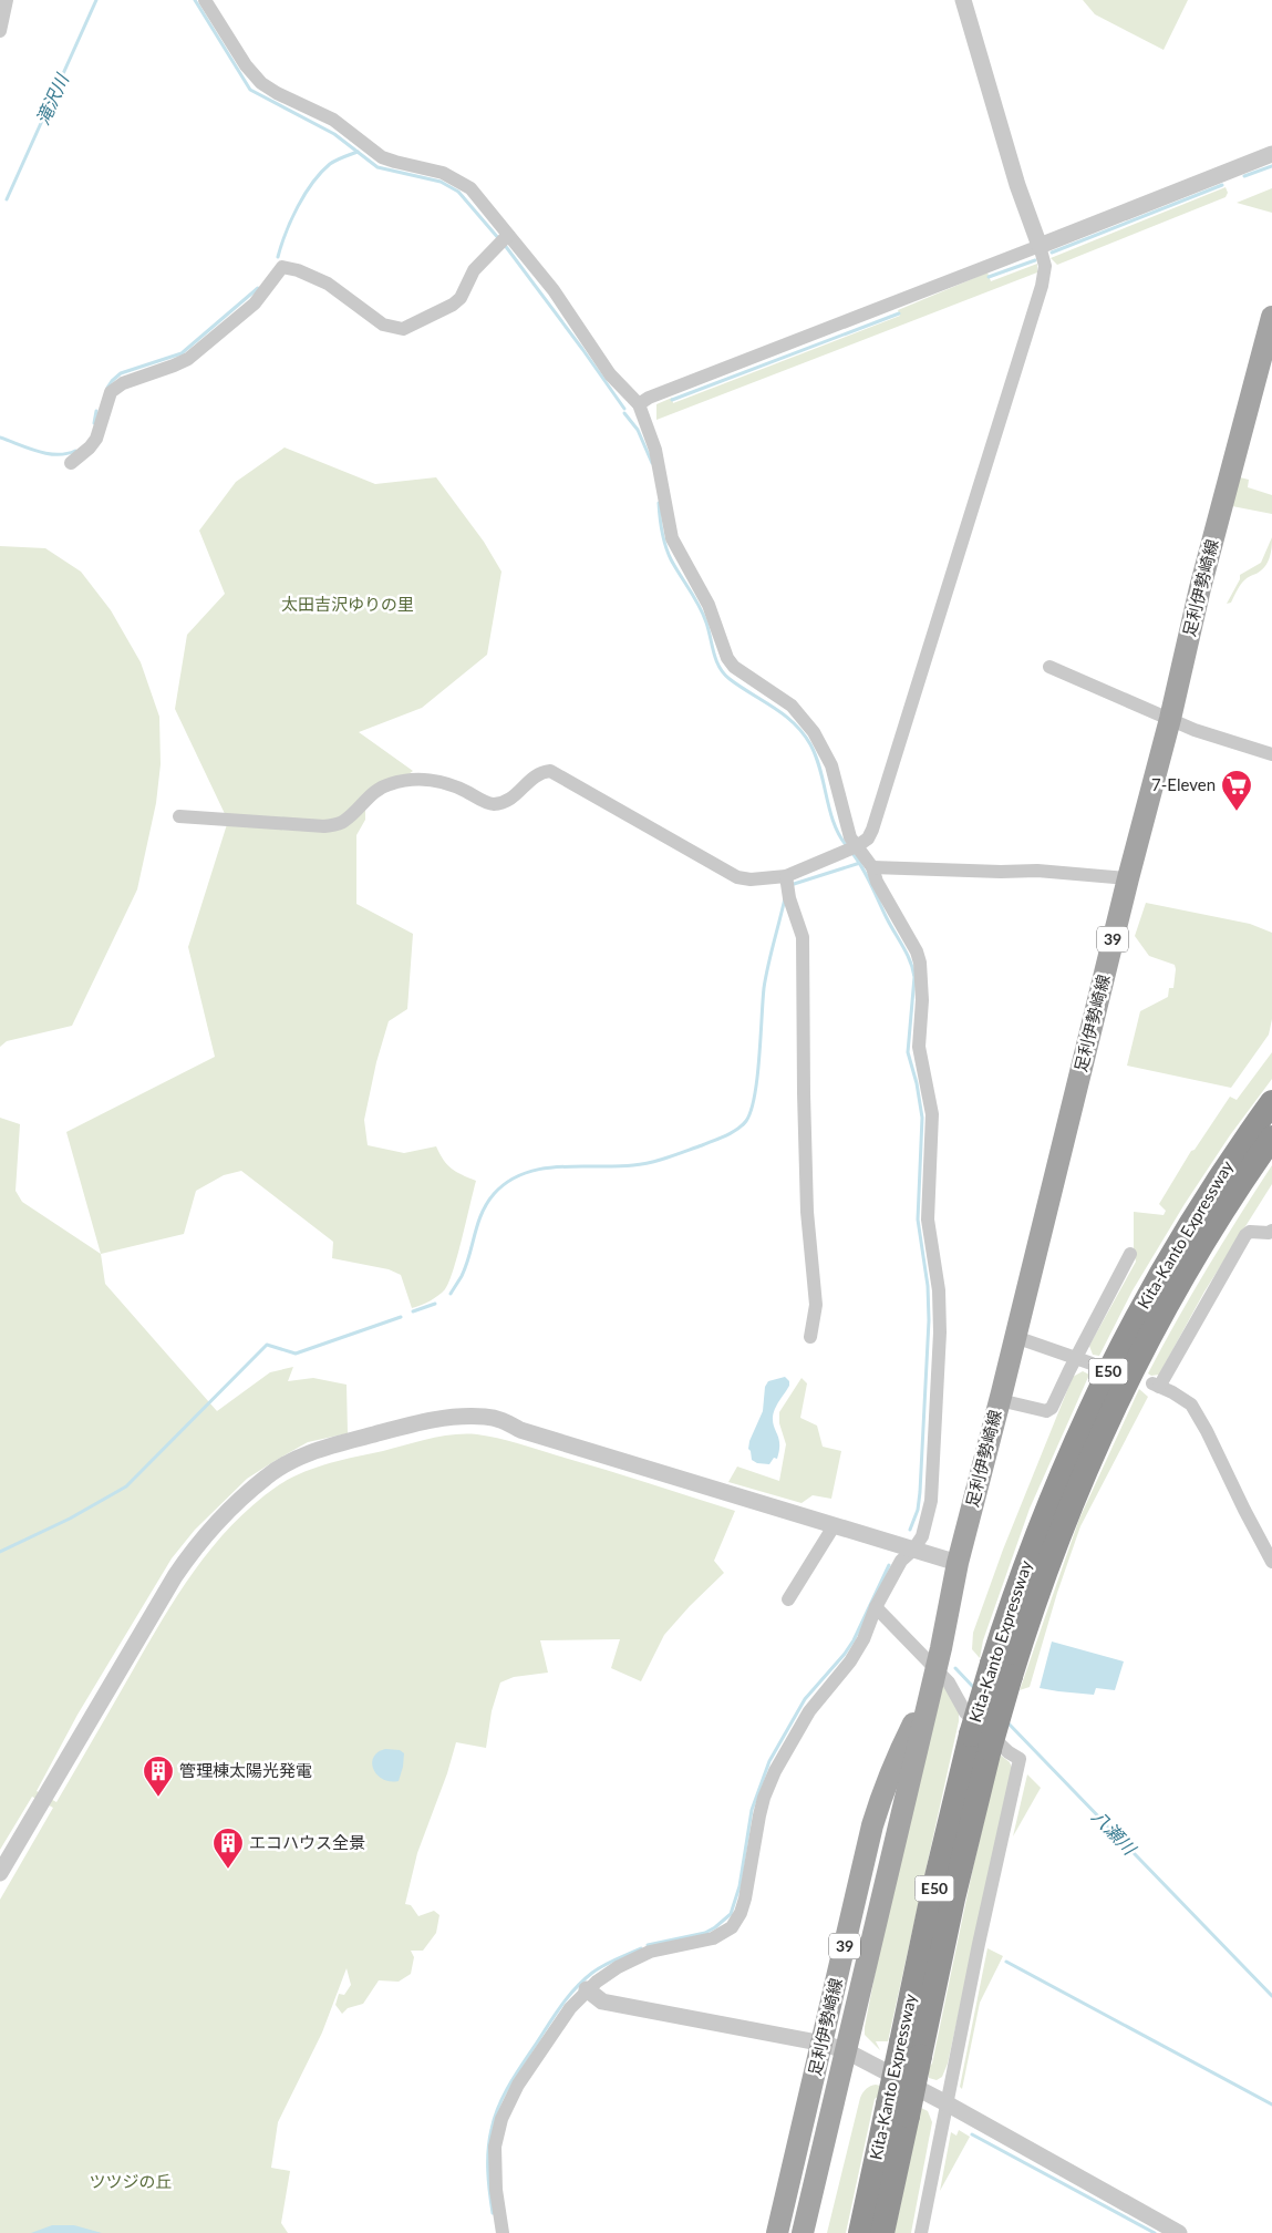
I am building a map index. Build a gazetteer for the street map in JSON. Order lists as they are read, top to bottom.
{
  "streets": {
    "highway": ["Kita-Kanto Expressway", "E50"],
    "main road": ["足利伊勢崎線", "39"]
  },
  "water": ["滝沢川", "八瀬川"],
  "parks": ["太田吉沢ゆりの里", "ツツジの丘"],
  "places": {
    "supermarket": ["7-Eleven"],
    "building": ["管理棟太陽光発電", "エコハウス全景"]
  }
}
